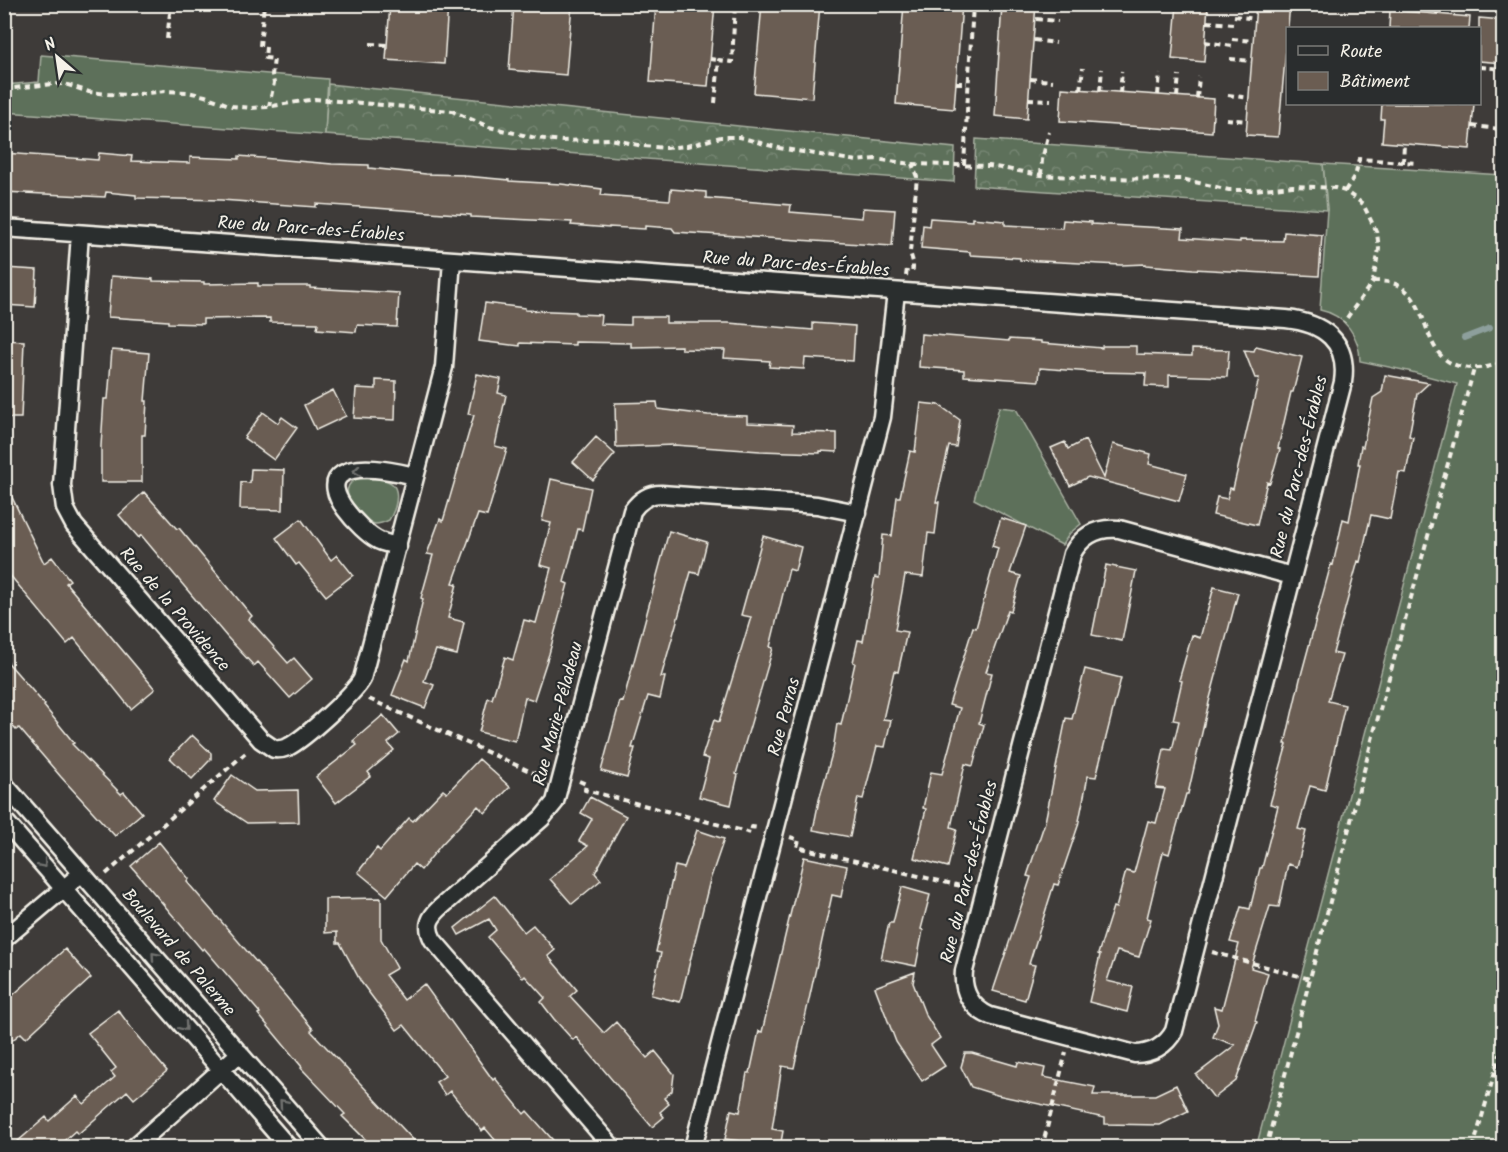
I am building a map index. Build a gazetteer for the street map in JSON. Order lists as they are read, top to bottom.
{
  "streets": {
    "street": [
      "Rue du Parc-des-Érables",
      "Rue de la Providence",
      "Rue Marie-Péladeau",
      "Rue Perras",
      "Boulevard de Palerme"
    ]
  },
  "crossings": [
    ["Rue du Parc-des-Érables", "Rue de la Providence"],
    ["Rue du Parc-des-Érables", "Rue Perras"],
    ["Rue Marie-Péladeau", "Rue Perras"]
  ],
  "legend": ["Route", "Bâtiment"],
  "north": "top left"
}
